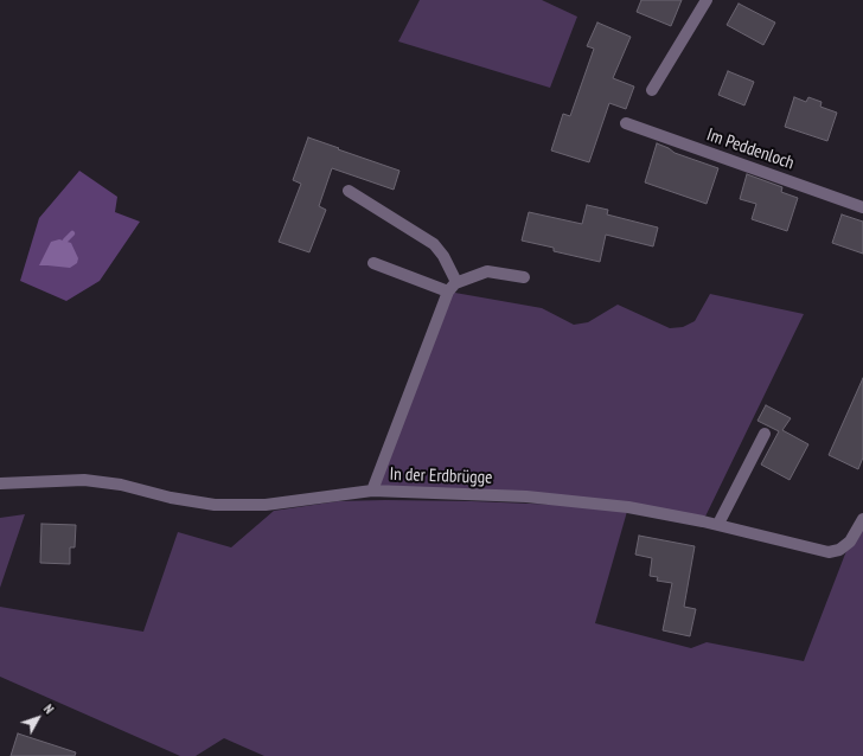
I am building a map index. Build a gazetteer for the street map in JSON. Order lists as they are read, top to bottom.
{
  "streets": {
    "street": ["Im Peddenloch", "In der Erdbrügge"]
  },
  "north": "top right"
}
